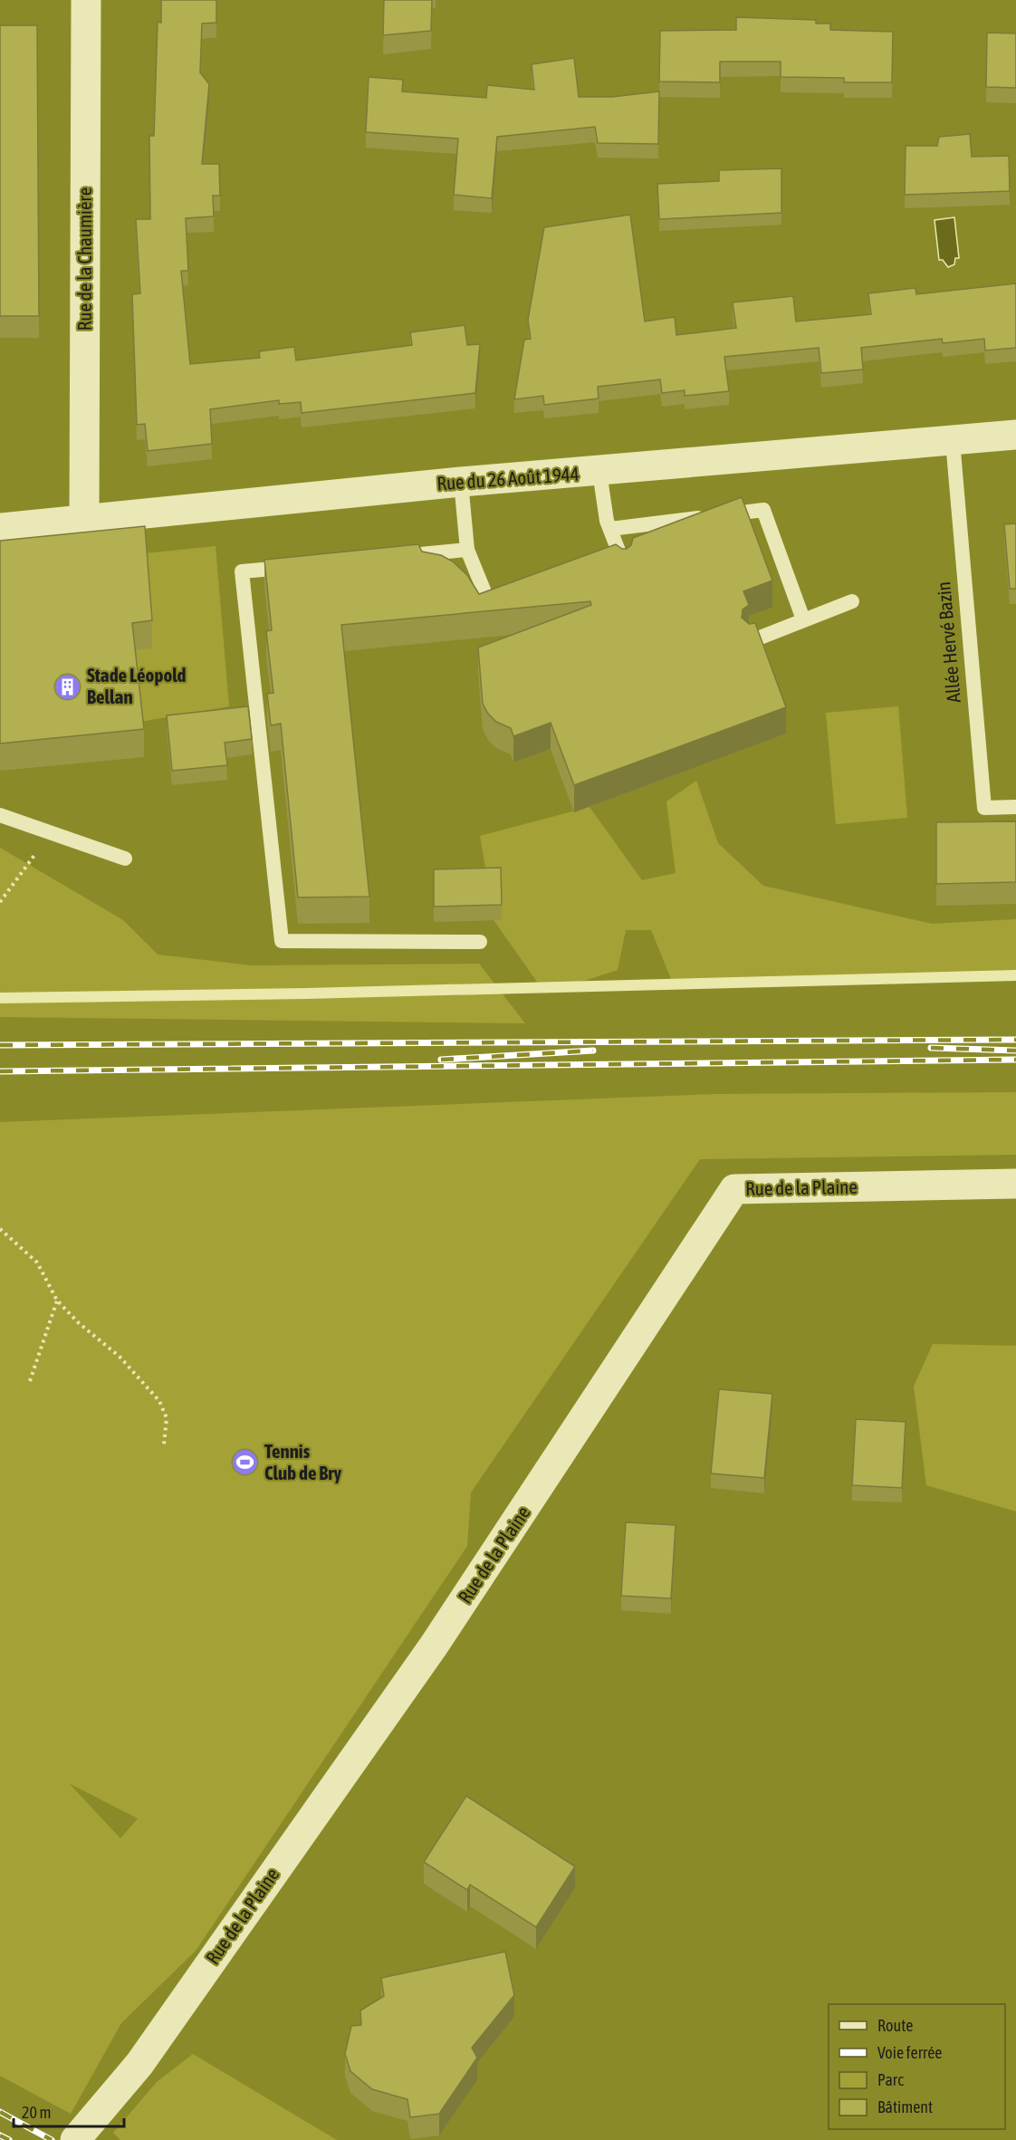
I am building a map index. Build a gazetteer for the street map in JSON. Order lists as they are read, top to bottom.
{
  "streets": {
    "street": ["Rue de la Chaumière", "Rue du 26 Août 1944", "Rue de la Plaine"],
    "lane": ["Allée Hervé Bazin"]
  },
  "crossings": [
    ["Rue de la Chaumière", "Rue du 26 Août 1944"],
    ["Rue du 26 Août 1944", "Allée Hervé Bazin"]
  ],
  "places": {
    "building": ["Stade Léopold Bellan"],
    "sports": ["Tennis Club de Bry"]
  },
  "legend": [
    "Route",
    "Voie ferrée",
    "Parc",
    "Bâtiment"
  ],
  "scale_bar": "20 m"
}
